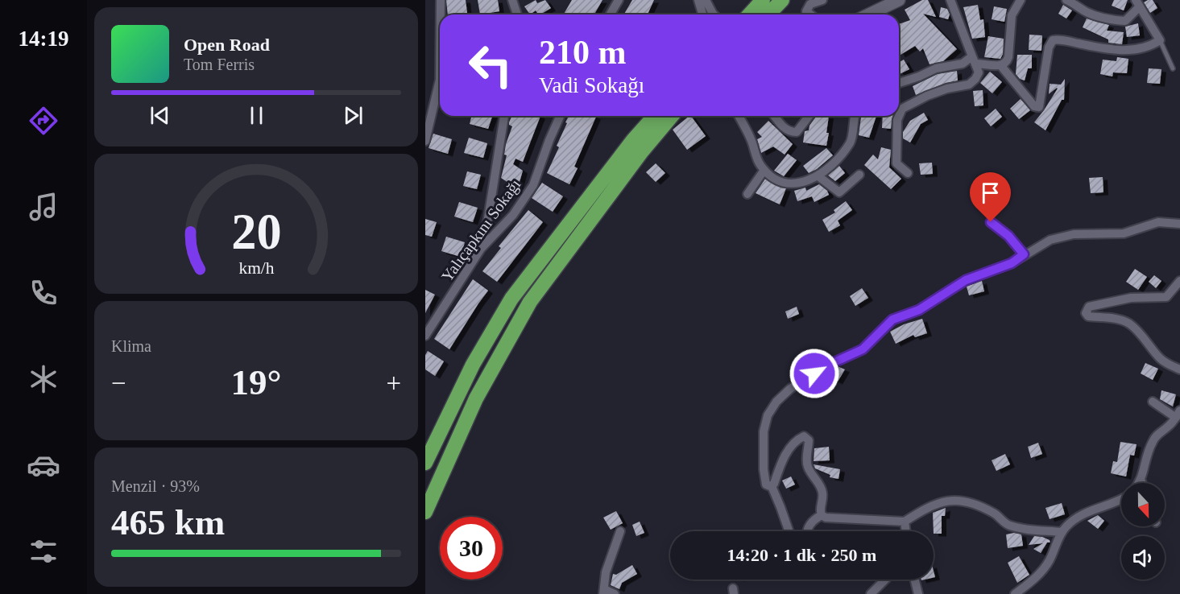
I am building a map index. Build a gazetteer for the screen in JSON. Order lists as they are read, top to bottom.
{
  "streets": {
    "street": ["Yalıçapkını Sokağı"]
  },
  "north": "bottom",
  "page": {
    "tabs": "14:19",
    "turn": ["210 m", "Vadi Sokağı"],
    "song": ["Open Road", "Tom Ferris"],
    "tile": [
      "Klima",
      ["Menzil · 93%", "465 km"]
    ],
    "heat": ["−", "19°", "+"],
    "limit": "30",
    "trip": "14:20 · 1 dk · 250 m",
    "gauge": ["20", "km/h"]
  }
}
